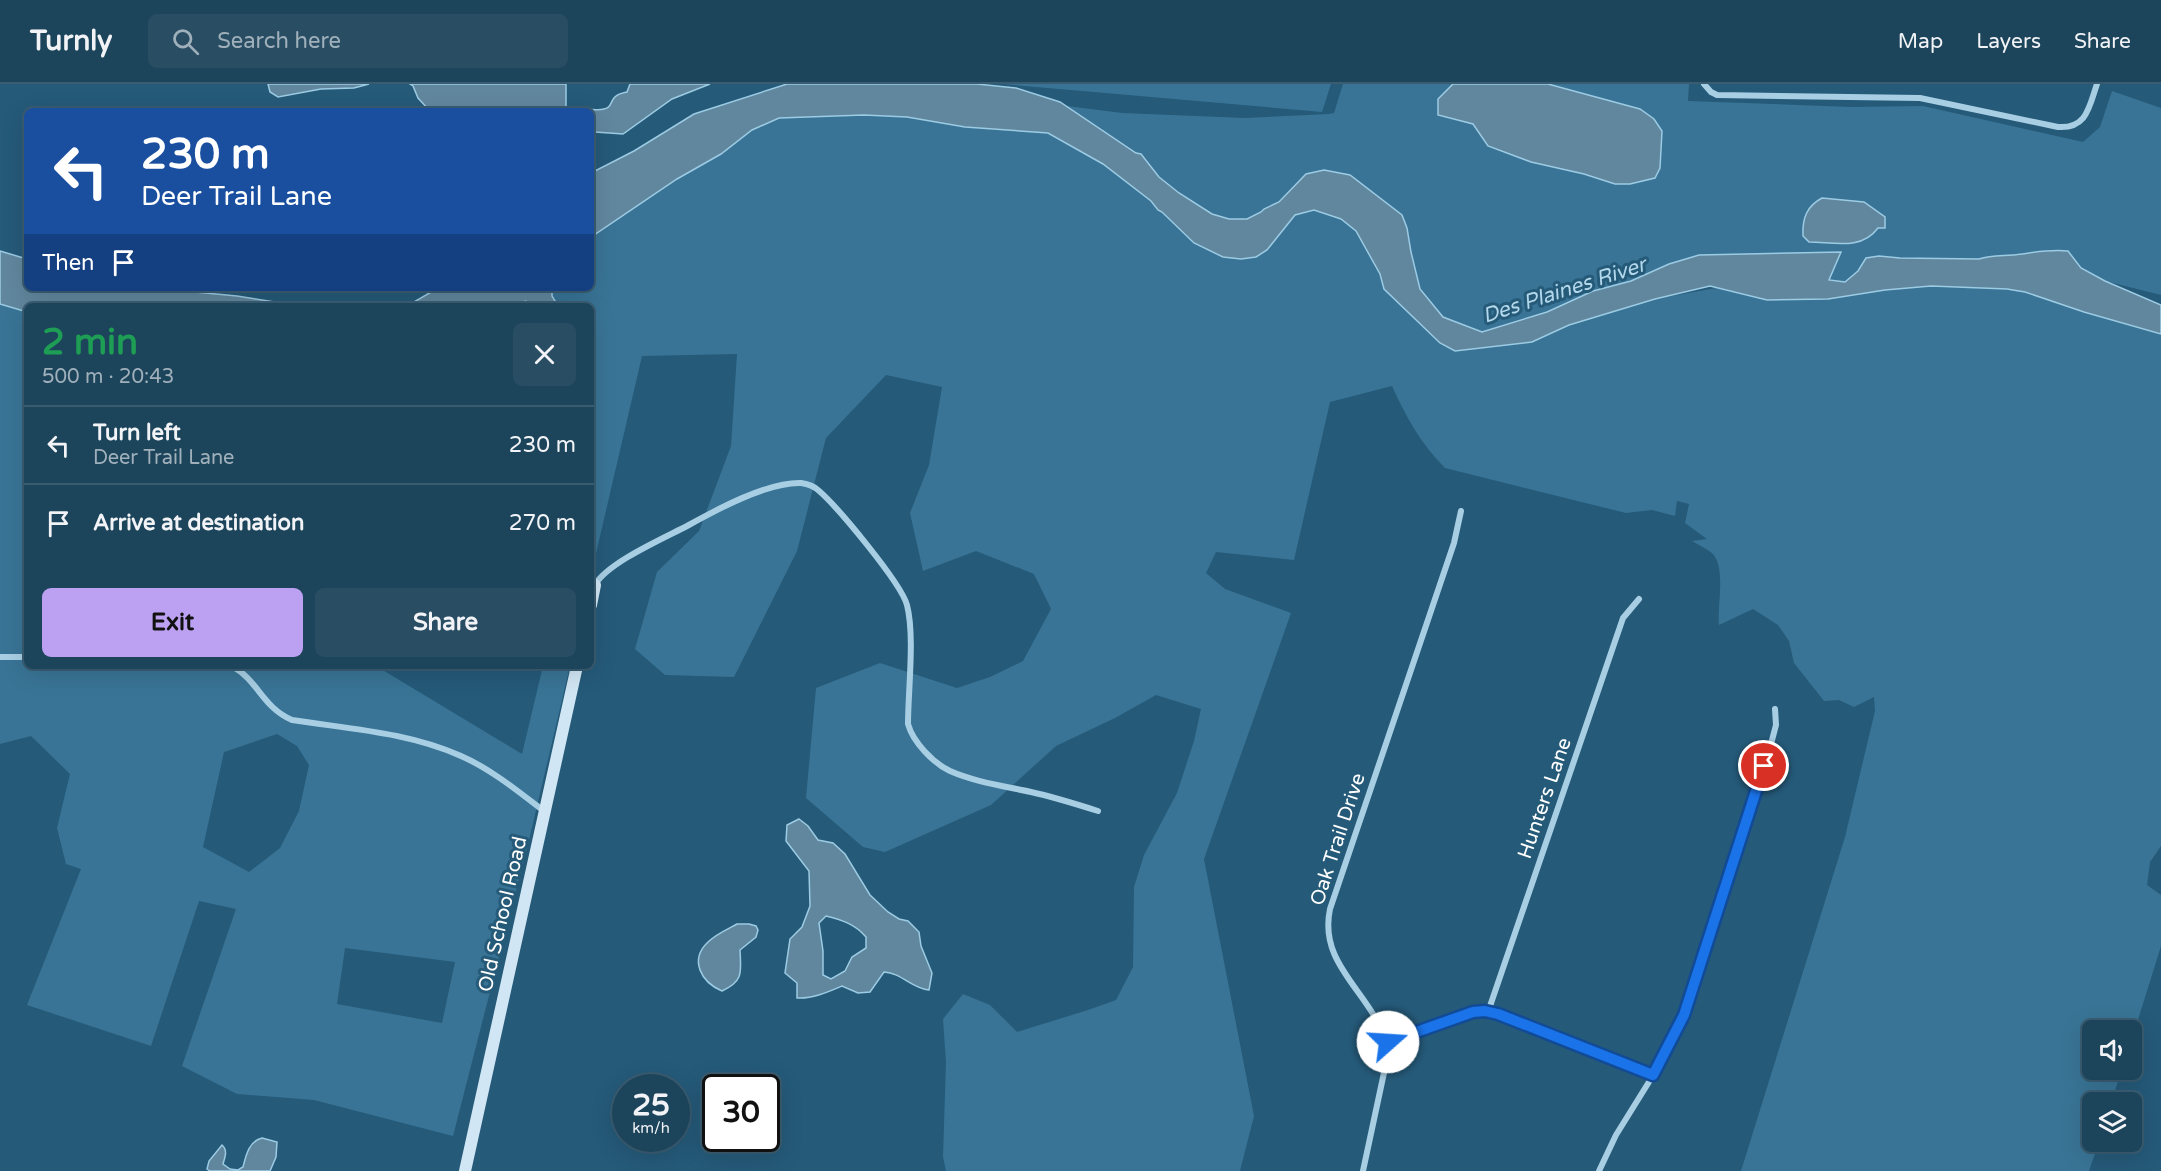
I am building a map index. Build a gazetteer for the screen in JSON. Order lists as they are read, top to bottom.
{
  "streets": {
    "street": ["Hunters Lane", "Oak Trail Drive", "Old School Road"]
  },
  "water": ["Des Plaines River"],
  "page": {
    "header": "Turnly",
    "search": "Search here",
    "nav": ["Map", "Layers", "Share"],
    "turn": ["230 m", "Deer Trail Lane"],
    "then": "Then",
    "heading": ["2 min", "500 m · 20:43"],
    "list": [
      {
        "name": "Turn left",
        "note": "Deer Trail Lane",
        "value": "230 m"
      },
      {
        "name": "Arrive at destination",
        "value": "270 m"
      }
    ],
    "buttons": ["Exit", "Share"],
    "speed": "25 km/h",
    "limit": "30"
  }
}
